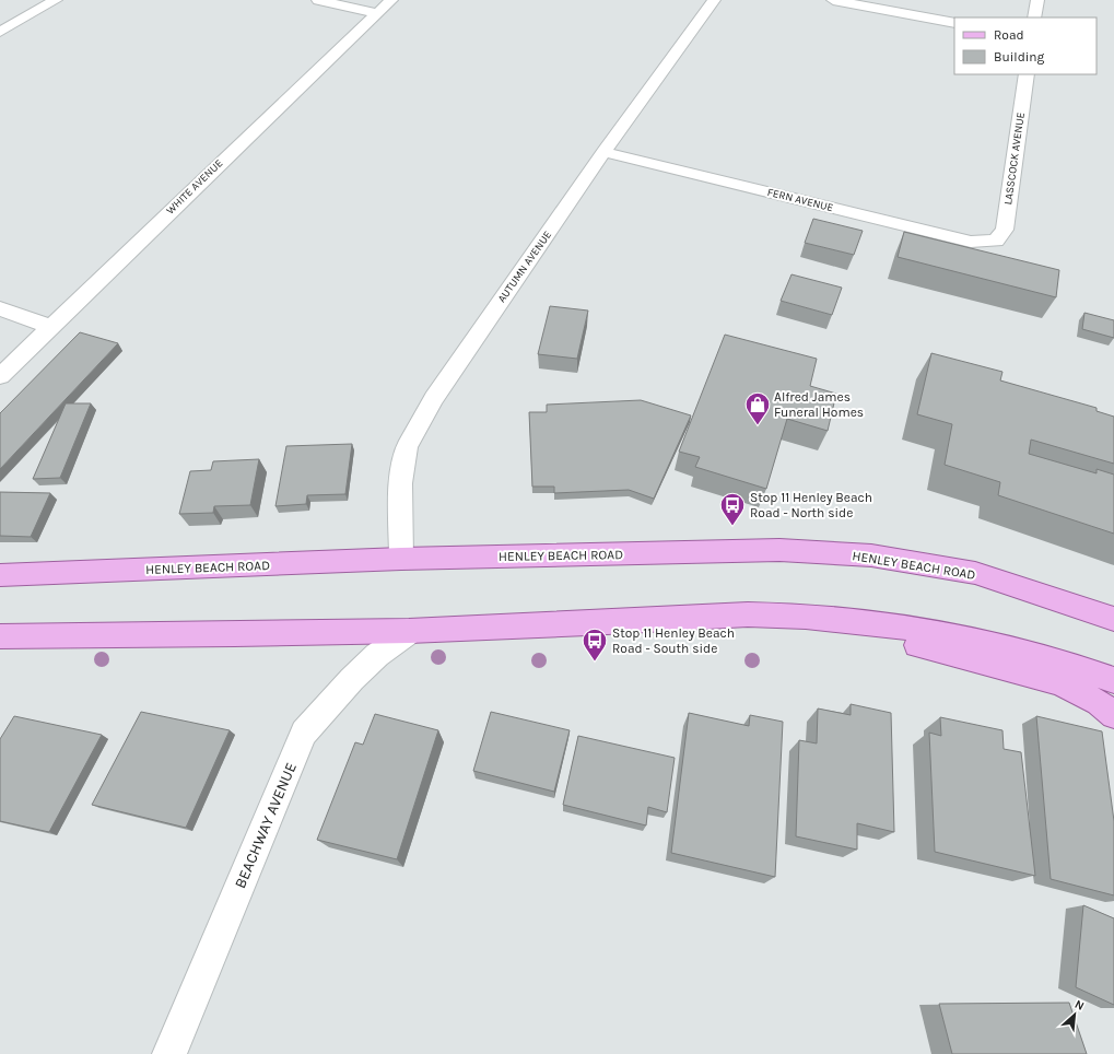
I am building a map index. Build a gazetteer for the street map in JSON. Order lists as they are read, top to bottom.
{
  "streets": {
    "main road": ["HENLEY BEACH ROAD"],
    "street": [
      "LASSCOCK AVENUE",
      "WHITE AVENUE",
      "FERN AVENUE",
      "AUTUMN AVENUE",
      "BEACHWAY AVENUE"
    ]
  },
  "crossings": [
    ["LASSCOCK AVENUE", "FERN AVENUE"],
    ["FERN AVENUE", "AUTUMN AVENUE"],
    ["AUTUMN AVENUE", "HENLEY BEACH ROAD"]
  ],
  "places": {
    "shop": ["Alfred James Funeral Homes"],
    "bus stop": ["Stop 11 Henley Beach Road - North side", "Stop 11 Henley Beach Road - South side"]
  },
  "legend": ["Road", "Building"],
  "north": "top right"
}
